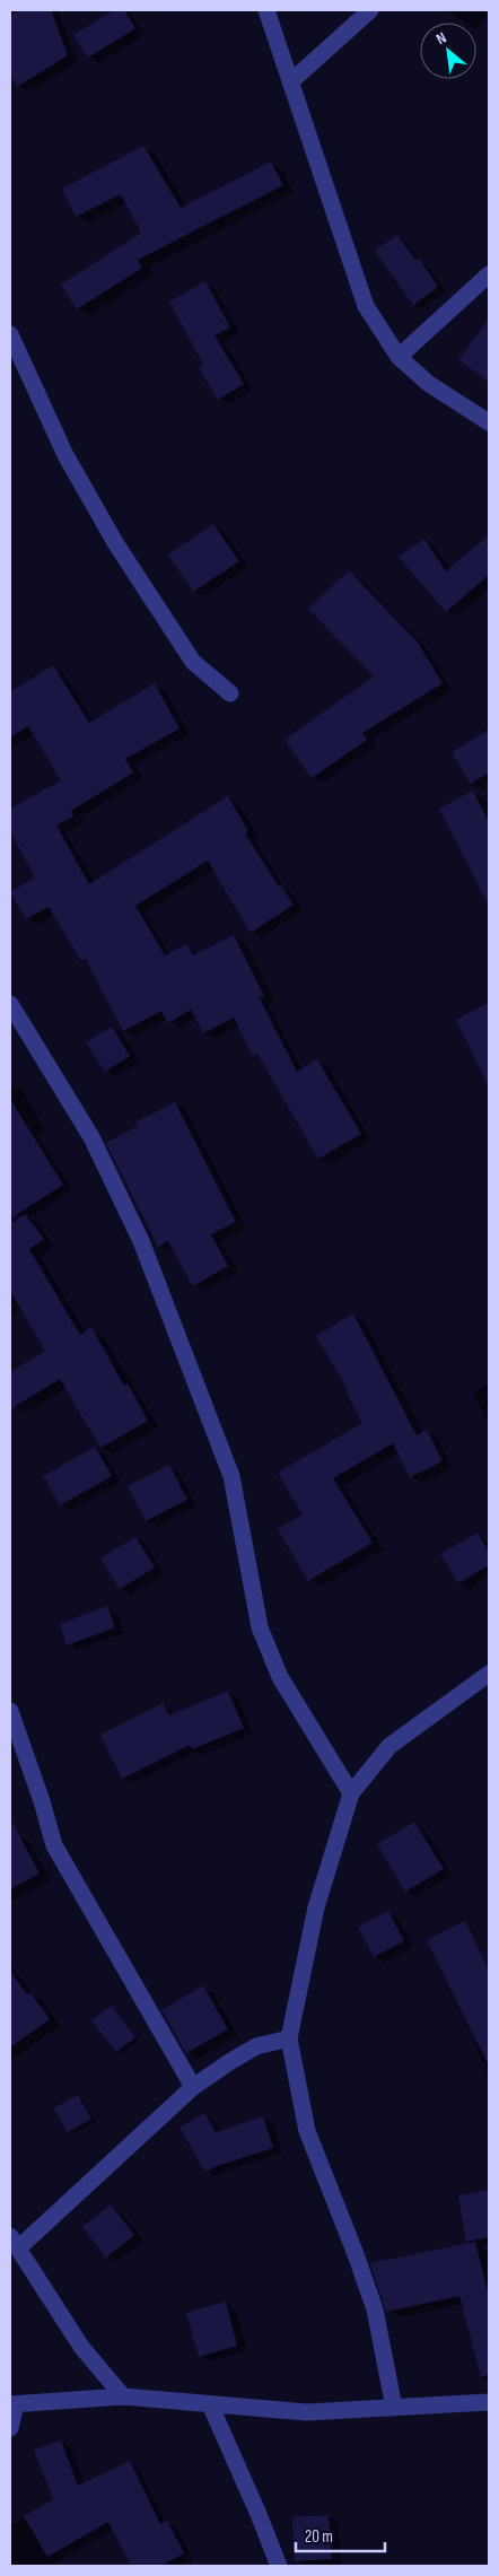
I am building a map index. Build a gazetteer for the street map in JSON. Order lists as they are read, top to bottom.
{
  "scale_bar": "20 m",
  "north": "top left"
}
